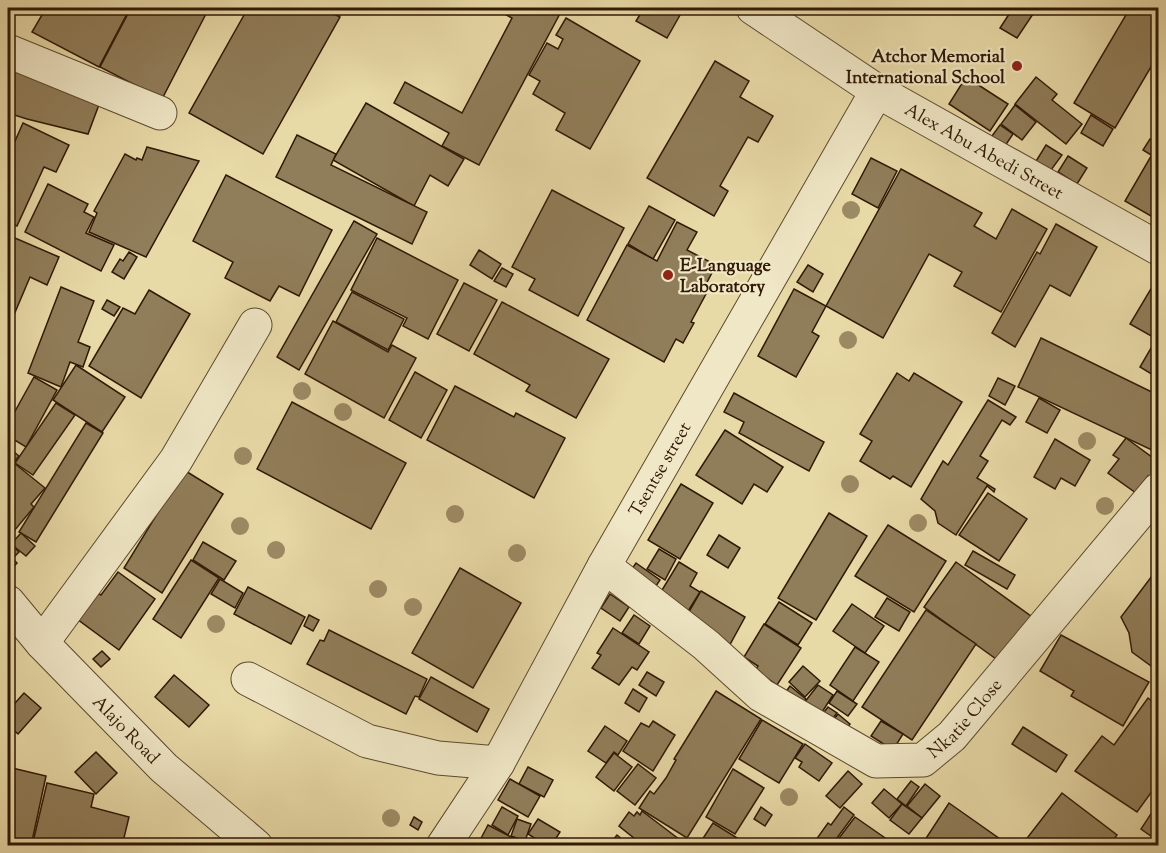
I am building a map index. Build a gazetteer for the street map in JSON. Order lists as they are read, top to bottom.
{
  "streets": {
    "street": [
      "Alex Abu Abedi Street",
      "Tsentse street",
      "Nkatie Close",
      "Alajo Road"
    ]
  },
  "crossings": [
    ["Alex Abu Abedi Street", "Tsentse street"],
    ["Tsentse street", "Nkatie Close"]
  ],
  "places": ["Atchor Memorial International School", "E-Language Laboratory"]
}
